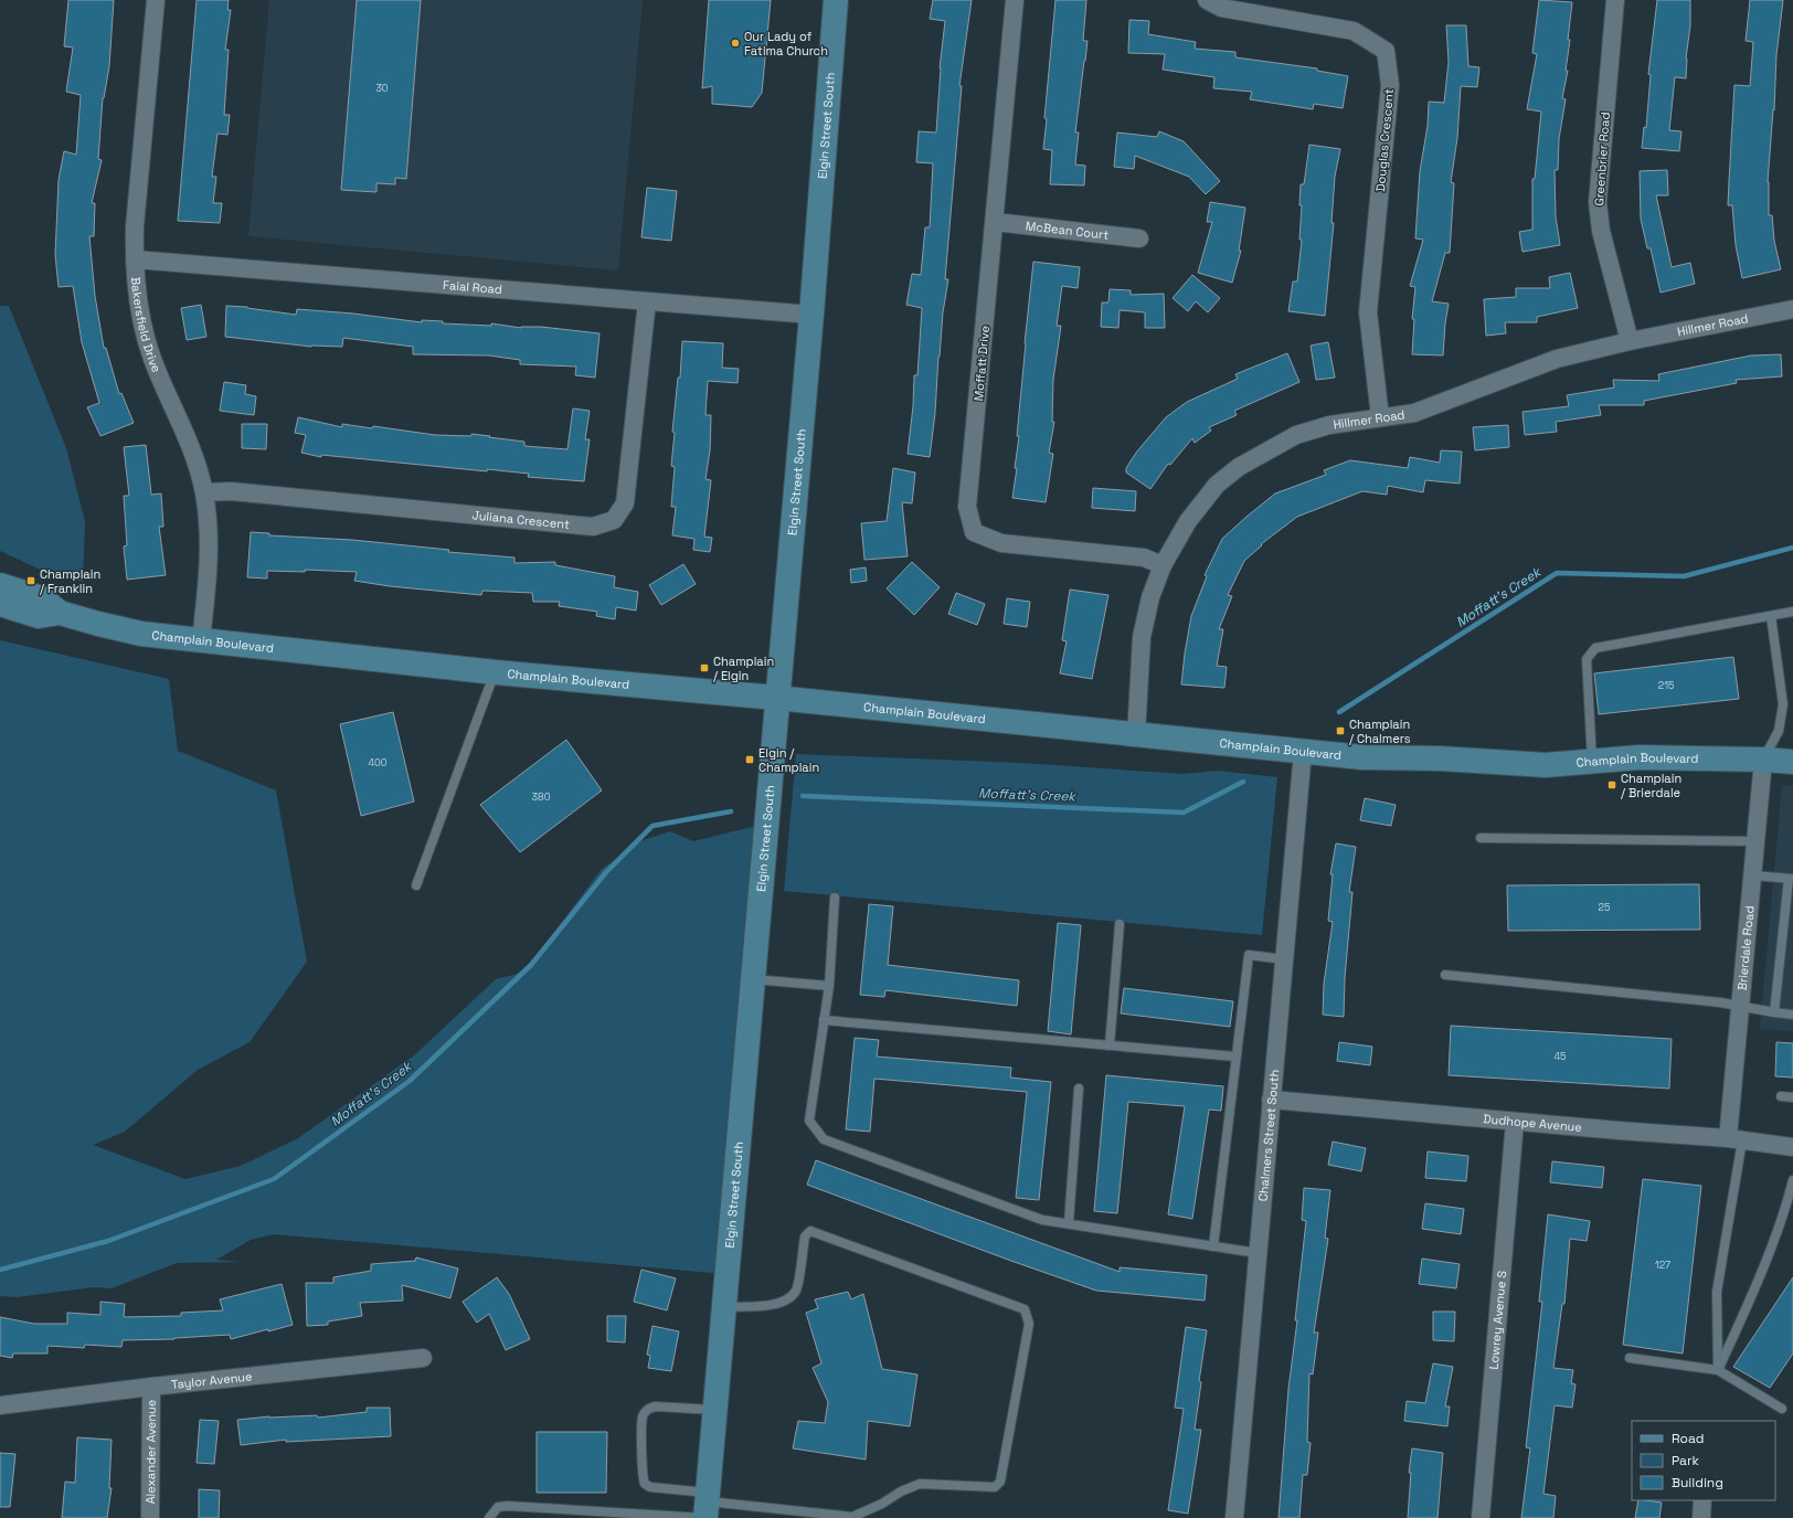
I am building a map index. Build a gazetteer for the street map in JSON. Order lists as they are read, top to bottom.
{
  "streets": {
    "street": [
      "Elgin Street South",
      "Douglas Crescent",
      "Greenbrier Road",
      "McBean Court",
      "Faial Road",
      "Bakersfield Drive",
      "Hillmer Road",
      "Moffatt Drive",
      "Juliana Crescent",
      "Champlain Boulevard",
      "Brierdale Road",
      "Dudhope Avenue",
      "Chalmers Street South",
      "Lowrey Avenue S",
      "Taylor Avenue",
      "Alexander Avenue"
    ]
  },
  "crossings": [
    ["Elgin Street South", "Faial Road"],
    ["Elgin Street South", "Champlain Boulevard"],
    ["Douglas Crescent", "Hillmer Road"],
    ["Greenbrier Road", "Hillmer Road"],
    ["McBean Court", "Moffatt Drive"],
    ["Faial Road", "Bakersfield Drive"],
    ["Faial Road", "Juliana Crescent"],
    ["Bakersfield Drive", "Juliana Crescent"],
    ["Bakersfield Drive", "Champlain Boulevard"],
    ["Hillmer Road", "Moffatt Drive"],
    ["Hillmer Road", "Champlain Boulevard"],
    ["Champlain Boulevard", "Brierdale Road"],
    ["Champlain Boulevard", "Chalmers Street South"],
    ["Brierdale Road", "Dudhope Avenue"],
    ["Dudhope Avenue", "Chalmers Street South"],
    ["Dudhope Avenue", "Lowrey Avenue S"],
    ["Taylor Avenue", "Alexander Avenue"]
  ],
  "water": ["Moffatt's Creek"],
  "places": {
    "other": ["Our Lady of Fatima Church"],
    "transit": [
      "Champlain / Franklin",
      "Champlain / Elgin",
      "Champlain / Chalmers",
      "Elgin / Champlain",
      "Champlain / Brierdale"
    ]
  },
  "house_numbers": [
    "30",
    "215",
    "400",
    "380",
    "25",
    "45",
    "127"
  ],
  "legend": ["Road", "Park", "Building"]
}
